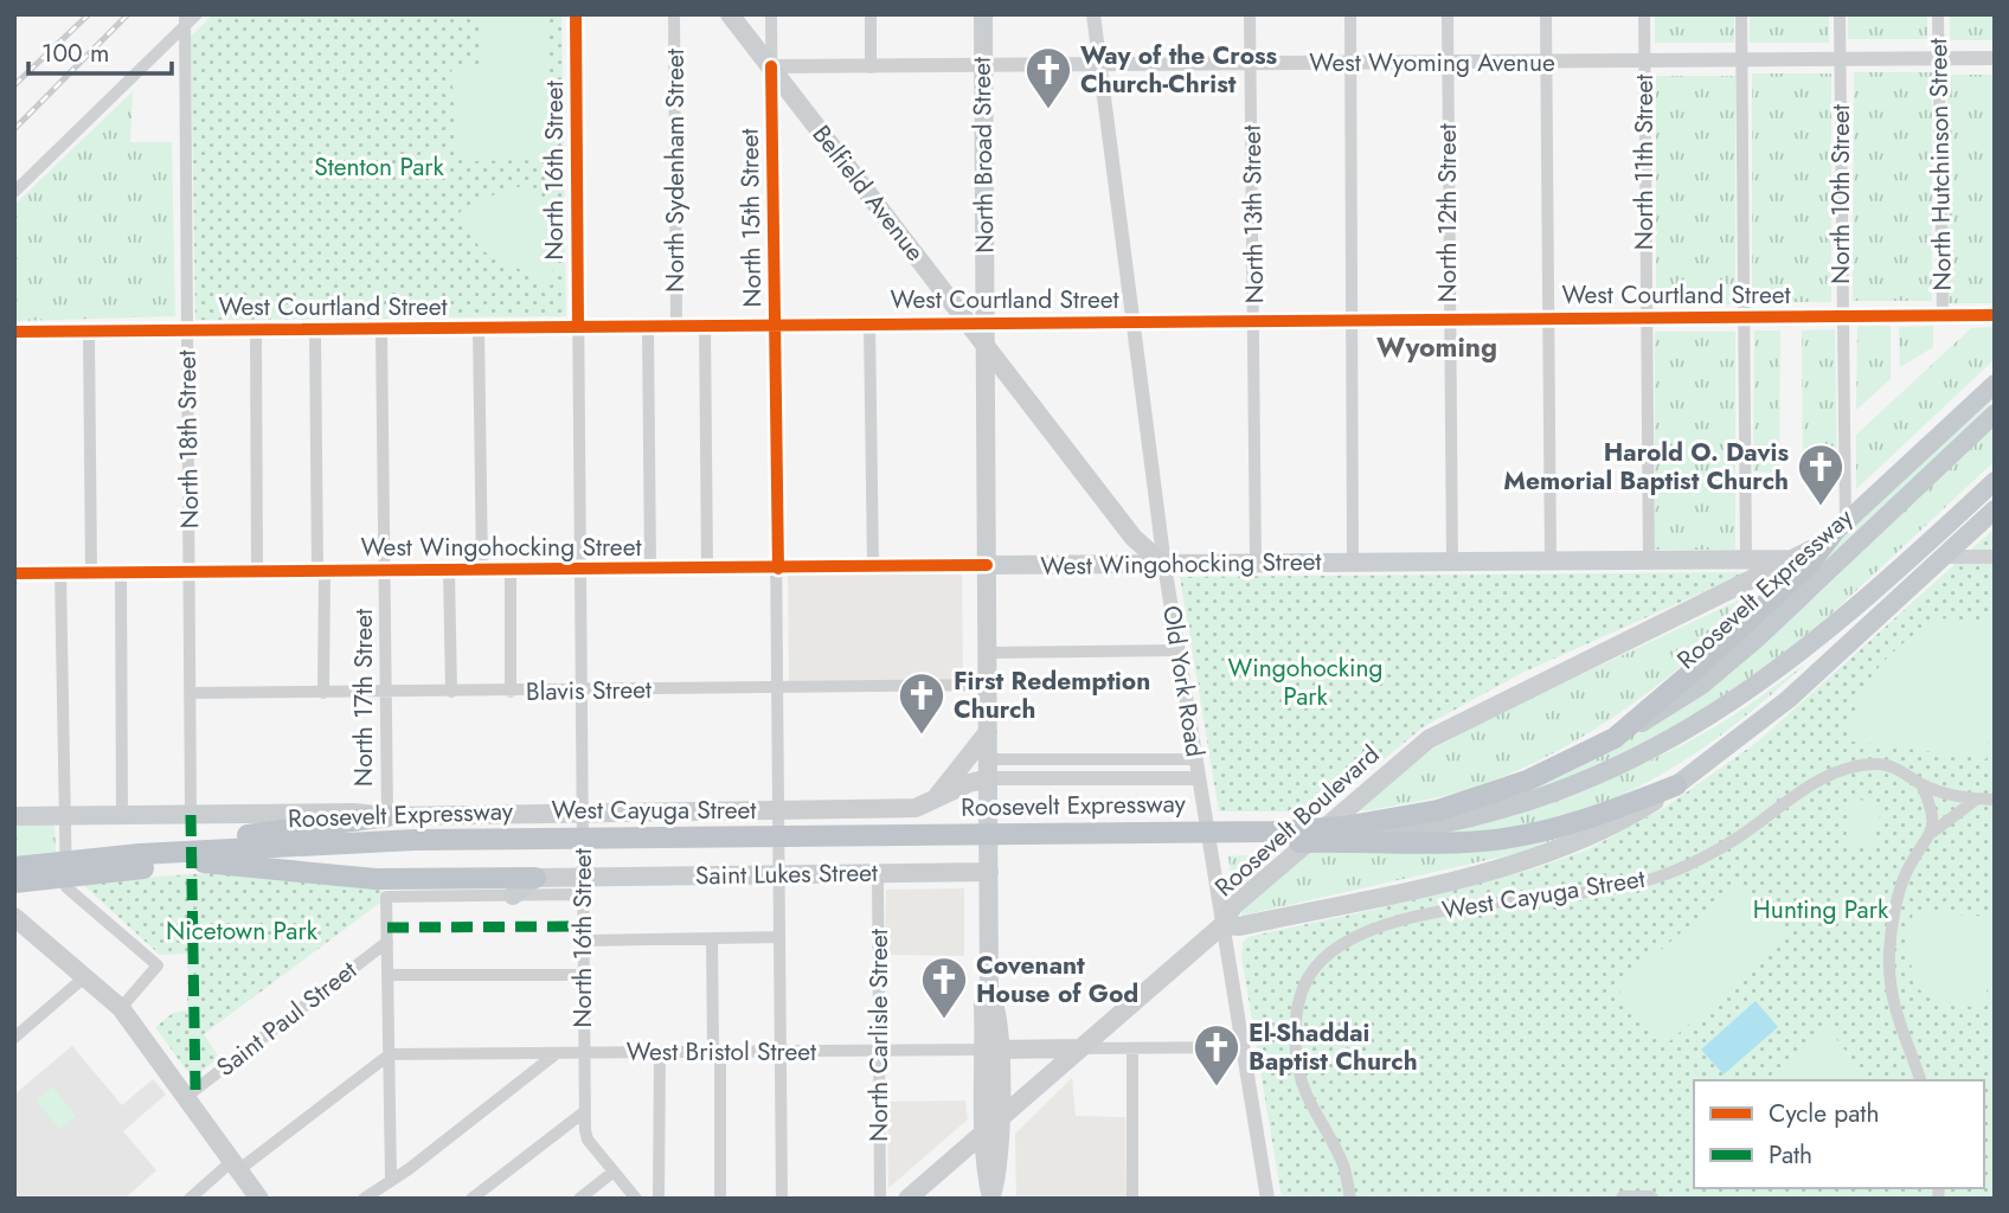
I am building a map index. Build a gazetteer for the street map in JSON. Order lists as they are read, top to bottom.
{
  "streets": {
    "highway": ["Roosevelt Expressway", "Roosevelt Boulevard"],
    "main road": [
      "North Broad Street",
      "Belfield Avenue",
      "West Wingohocking Street",
      "West Cayuga Street",
      "Saint Lukes Street",
      "West Bristol Street"
    ],
    "street": [
      "West Wyoming Avenue",
      "North 11th Street",
      "North Hutchinson Street",
      "North 16th Street",
      "North Sydenham Street",
      "North 10th Street",
      "North 12th Street",
      "North 13th Street",
      "North 15th Street",
      "West Courtland Street",
      "North 18th Street",
      "Old York Road",
      "Blavis Street",
      "North 17th Street",
      "Saint Paul Street",
      "North Carlisle Street"
    ]
  },
  "crossings": [
    ["West Wyoming Avenue", "North Broad Street"],
    ["West Wyoming Avenue", "North 11th Street"],
    ["West Wyoming Avenue", "North Hutchinson Street"],
    ["West Wyoming Avenue", "Belfield Avenue"],
    ["West Wyoming Avenue", "North 10th Street"],
    ["West Wyoming Avenue", "North 12th Street"],
    ["West Wyoming Avenue", "North 13th Street"],
    ["West Wyoming Avenue", "North 15th Street"],
    ["West Wyoming Avenue", "Old York Road"],
    ["North Broad Street", "Belfield Avenue"],
    ["North Broad Street", "West Courtland Street"],
    ["North 11th Street", "West Courtland Street"],
    ["North 11th Street", "West Wingohocking Street"],
    ["North Hutchinson Street", "West Courtland Street"],
    ["North 16th Street", "West Courtland Street"],
    ["North 16th Street", "West Wingohocking Street"],
    ["North 16th Street", "Blavis Street"],
    ["North 16th Street", "West Cayuga Street"],
    ["North 16th Street", "Saint Lukes Street"],
    ["North 16th Street", "Saint Paul Street"],
    ["North 16th Street", "West Bristol Street"],
    ["North Sydenham Street", "West Courtland Street"],
    ["Belfield Avenue", "North 15th Street"],
    ["Belfield Avenue", "West Courtland Street"],
    ["Belfield Avenue", "West Wingohocking Street"],
    ["Belfield Avenue", "Old York Road"],
    ["North 10th Street", "West Courtland Street"],
    ["North 10th Street", "Roosevelt Boulevard"],
    ["North 12th Street", "West Courtland Street"],
    ["North 12th Street", "West Wingohocking Street"],
    ["North 13th Street", "West Courtland Street"],
    ["North 13th Street", "West Wingohocking Street"],
    ["North 15th Street", "West Courtland Street"],
    ["North 15th Street", "West Wingohocking Street"],
    ["North 15th Street", "Blavis Street"],
    ["North 15th Street", "West Cayuga Street"],
    ["North 15th Street", "Saint Lukes Street"],
    ["North 15th Street", "West Bristol Street"],
    ["West Courtland Street", "North 18th Street"],
    ["West Courtland Street", "Old York Road"],
    ["West Courtland Street", "North 17th Street"],
    ["North 18th Street", "West Wingohocking Street"],
    ["North 18th Street", "Blavis Street"],
    ["North 18th Street", "West Cayuga Street"],
    ["West Wingohocking Street", "Old York Road"],
    ["West Wingohocking Street", "North 17th Street"],
    ["West Wingohocking Street", "Roosevelt Boulevard"],
    ["Roosevelt Expressway", "Roosevelt Boulevard"],
    ["Old York Road", "Roosevelt Boulevard"],
    ["Old York Road", "West Bristol Street"],
    ["Blavis Street", "North 17th Street"],
    ["North 17th Street", "West Cayuga Street"],
    ["Saint Lukes Street", "North Carlisle Street"],
    ["North Carlisle Street", "West Bristol Street"]
  ],
  "districts": ["Wyoming"],
  "parks": [
    "Stenton Park",
    "Wingohocking Park",
    "Hunting Park",
    "Nicetown Park"
  ],
  "places": {
    "church": [
      "Way of the Cross Church-Christ",
      "Harold O. Davis Memorial Baptist Church",
      "First Redemption Church",
      "Covenant House of God",
      "El-Shaddai Baptist Church"
    ]
  },
  "legend": ["Cycle path", "Path"],
  "scale_bar": "100 m"
}
